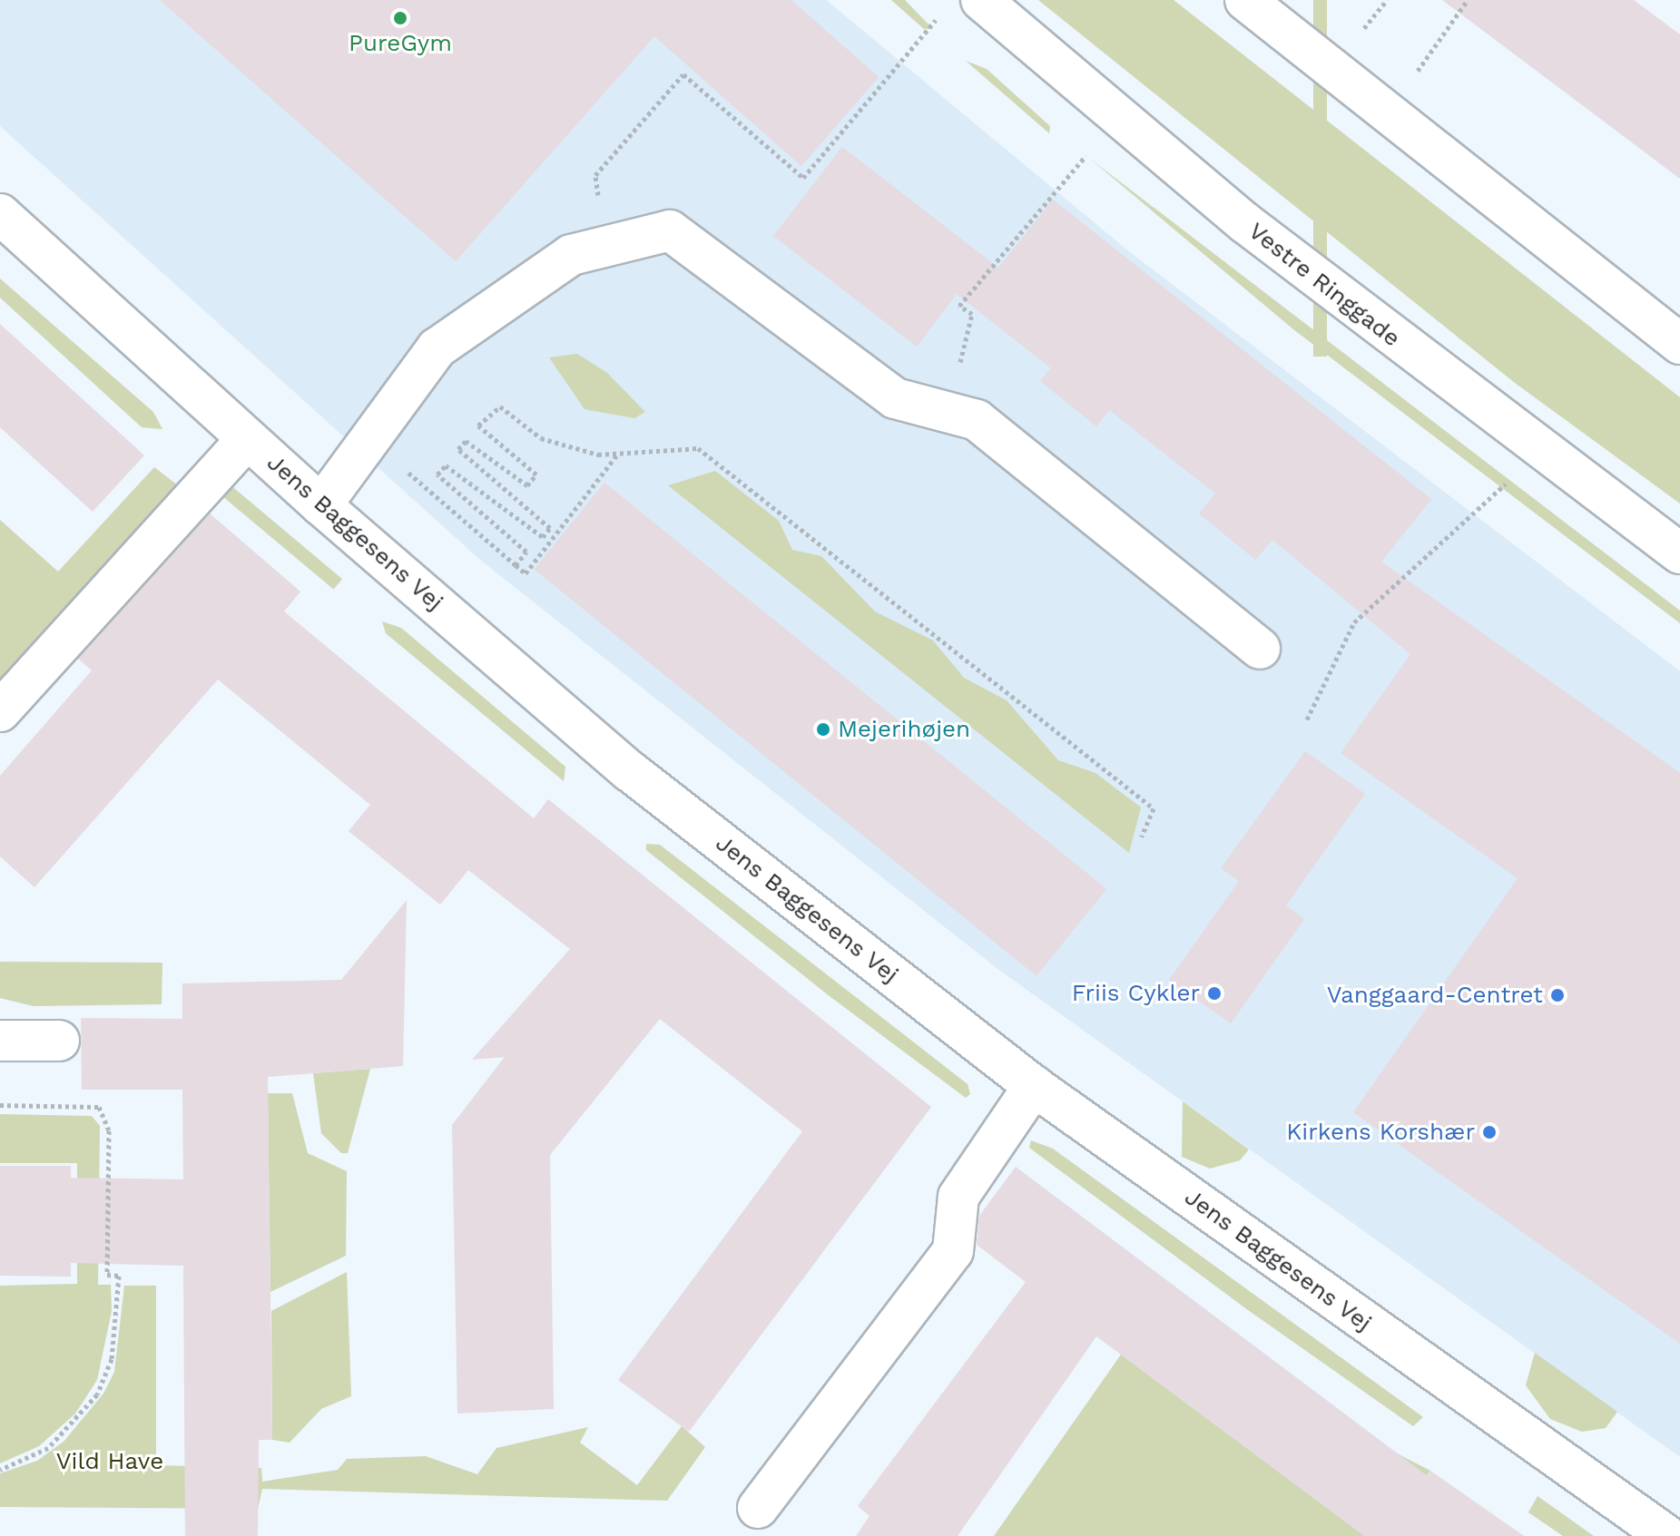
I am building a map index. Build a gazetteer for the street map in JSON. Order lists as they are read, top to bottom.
{
  "streets": {
    "street": ["Vestre Ringgade", "Jens Baggesens Vej"]
  },
  "parks": ["Vild Have"],
  "places": [
    "PureGym",
    "Mejerihøjen",
    "Friis Cykler",
    "Vanggaard-Centret",
    "Kirkens Korshær"
  ]
}
